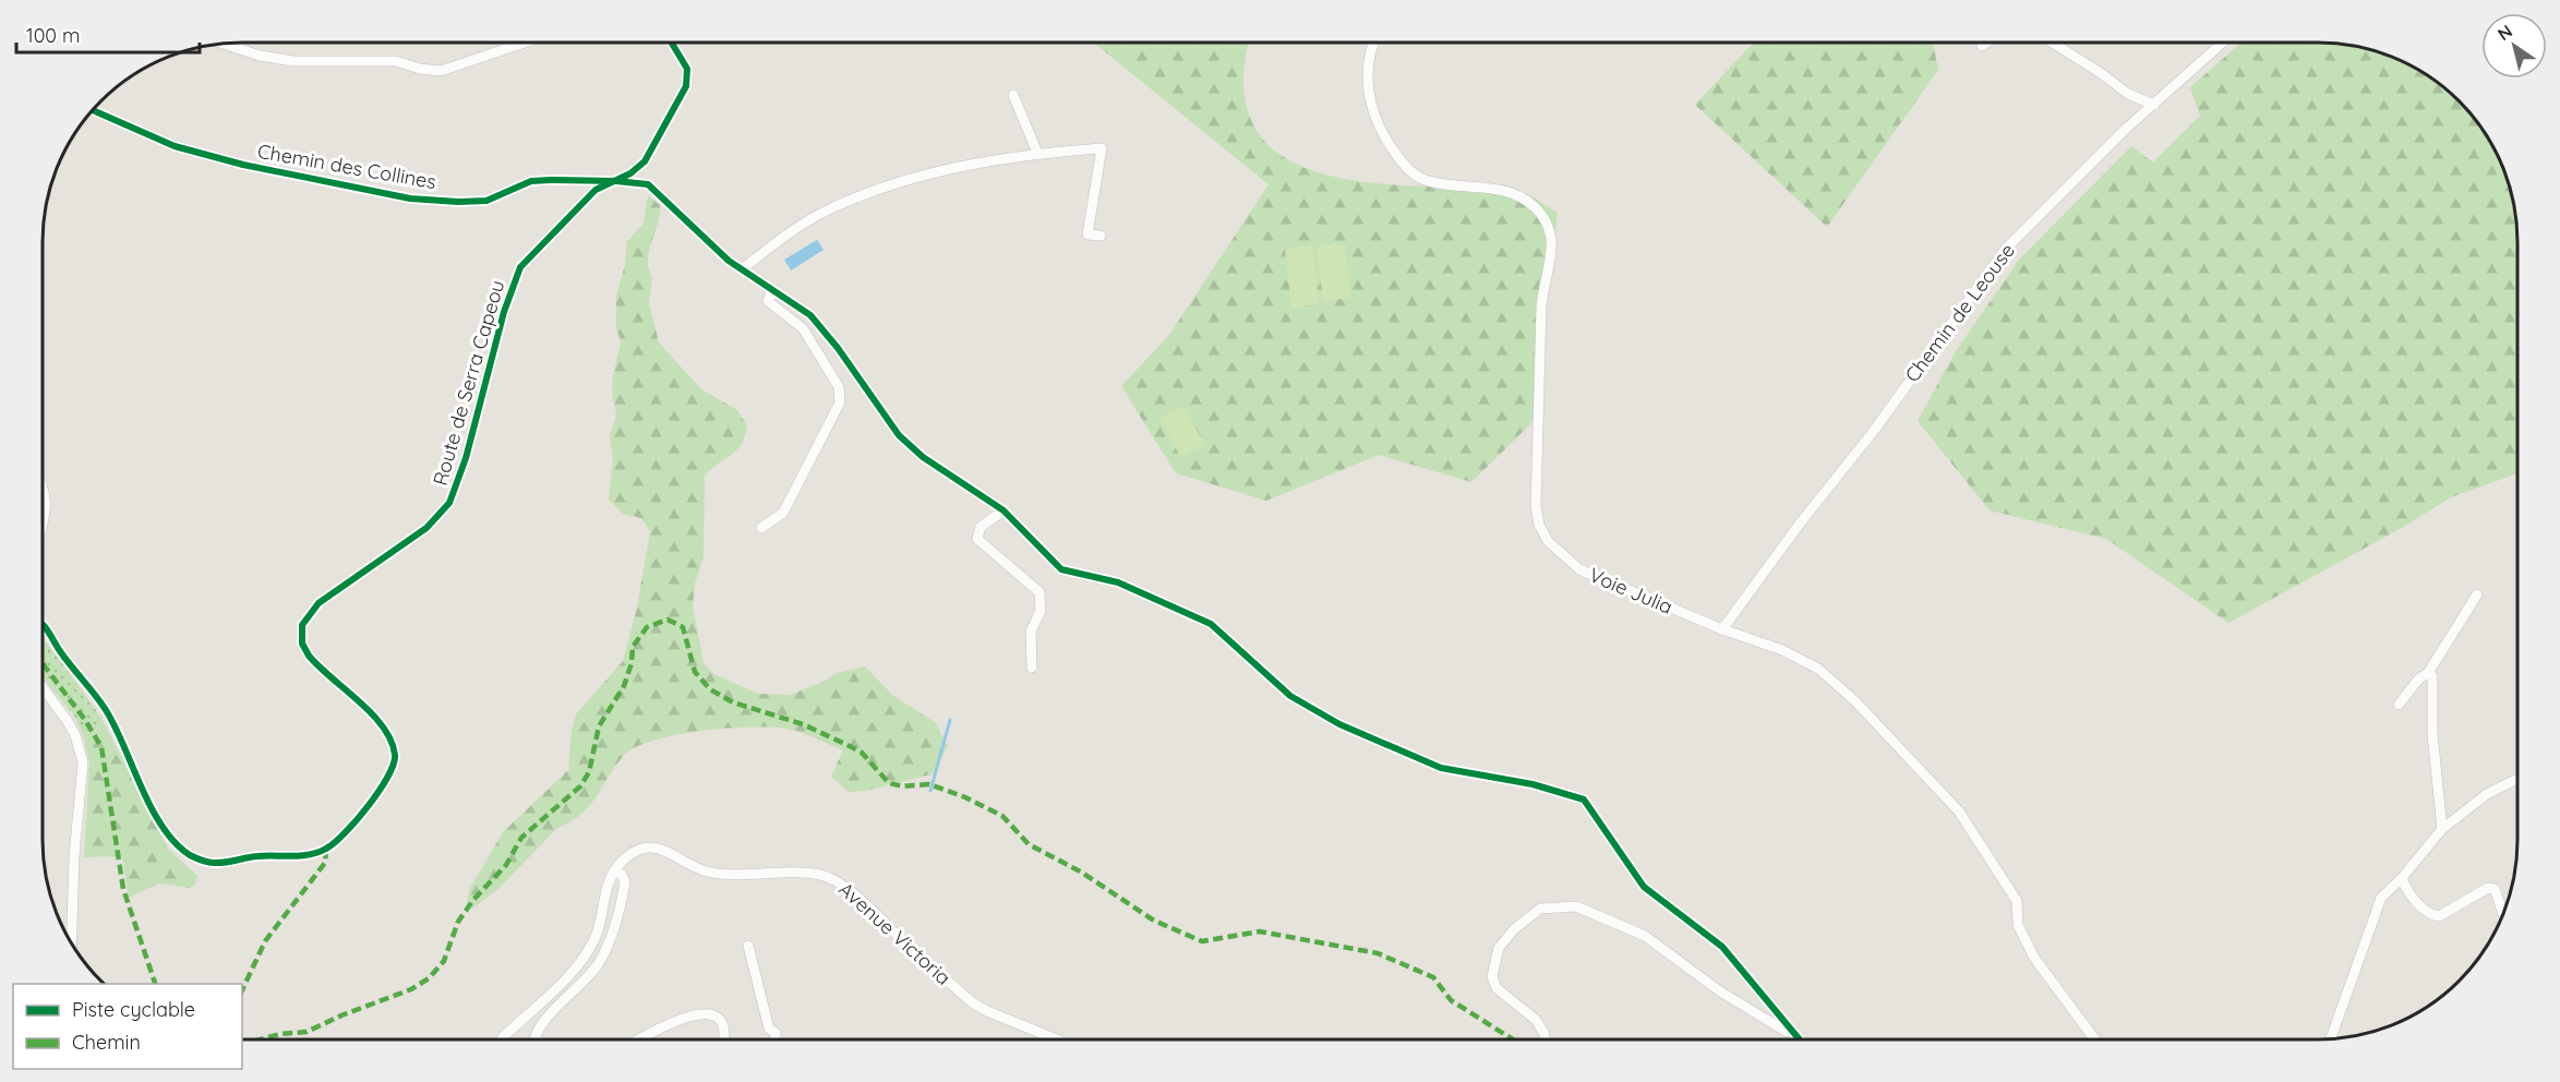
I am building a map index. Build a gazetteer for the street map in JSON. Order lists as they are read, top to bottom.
{
  "streets": {
    "street": [
      "Chemin des Collines",
      "Chemin de Leouse",
      "Route de Serra Capeou",
      "Voie Julia",
      "Avenue Victoria"
    ]
  },
  "crossings": [
    ["Chemin des Collines", "Route de Serra Capeou"],
    ["Chemin de Leouse", "Voie Julia"]
  ],
  "legend": ["Piste cyclable", "Chemin"],
  "scale_bar": "100 m",
  "north": "top left"
}
